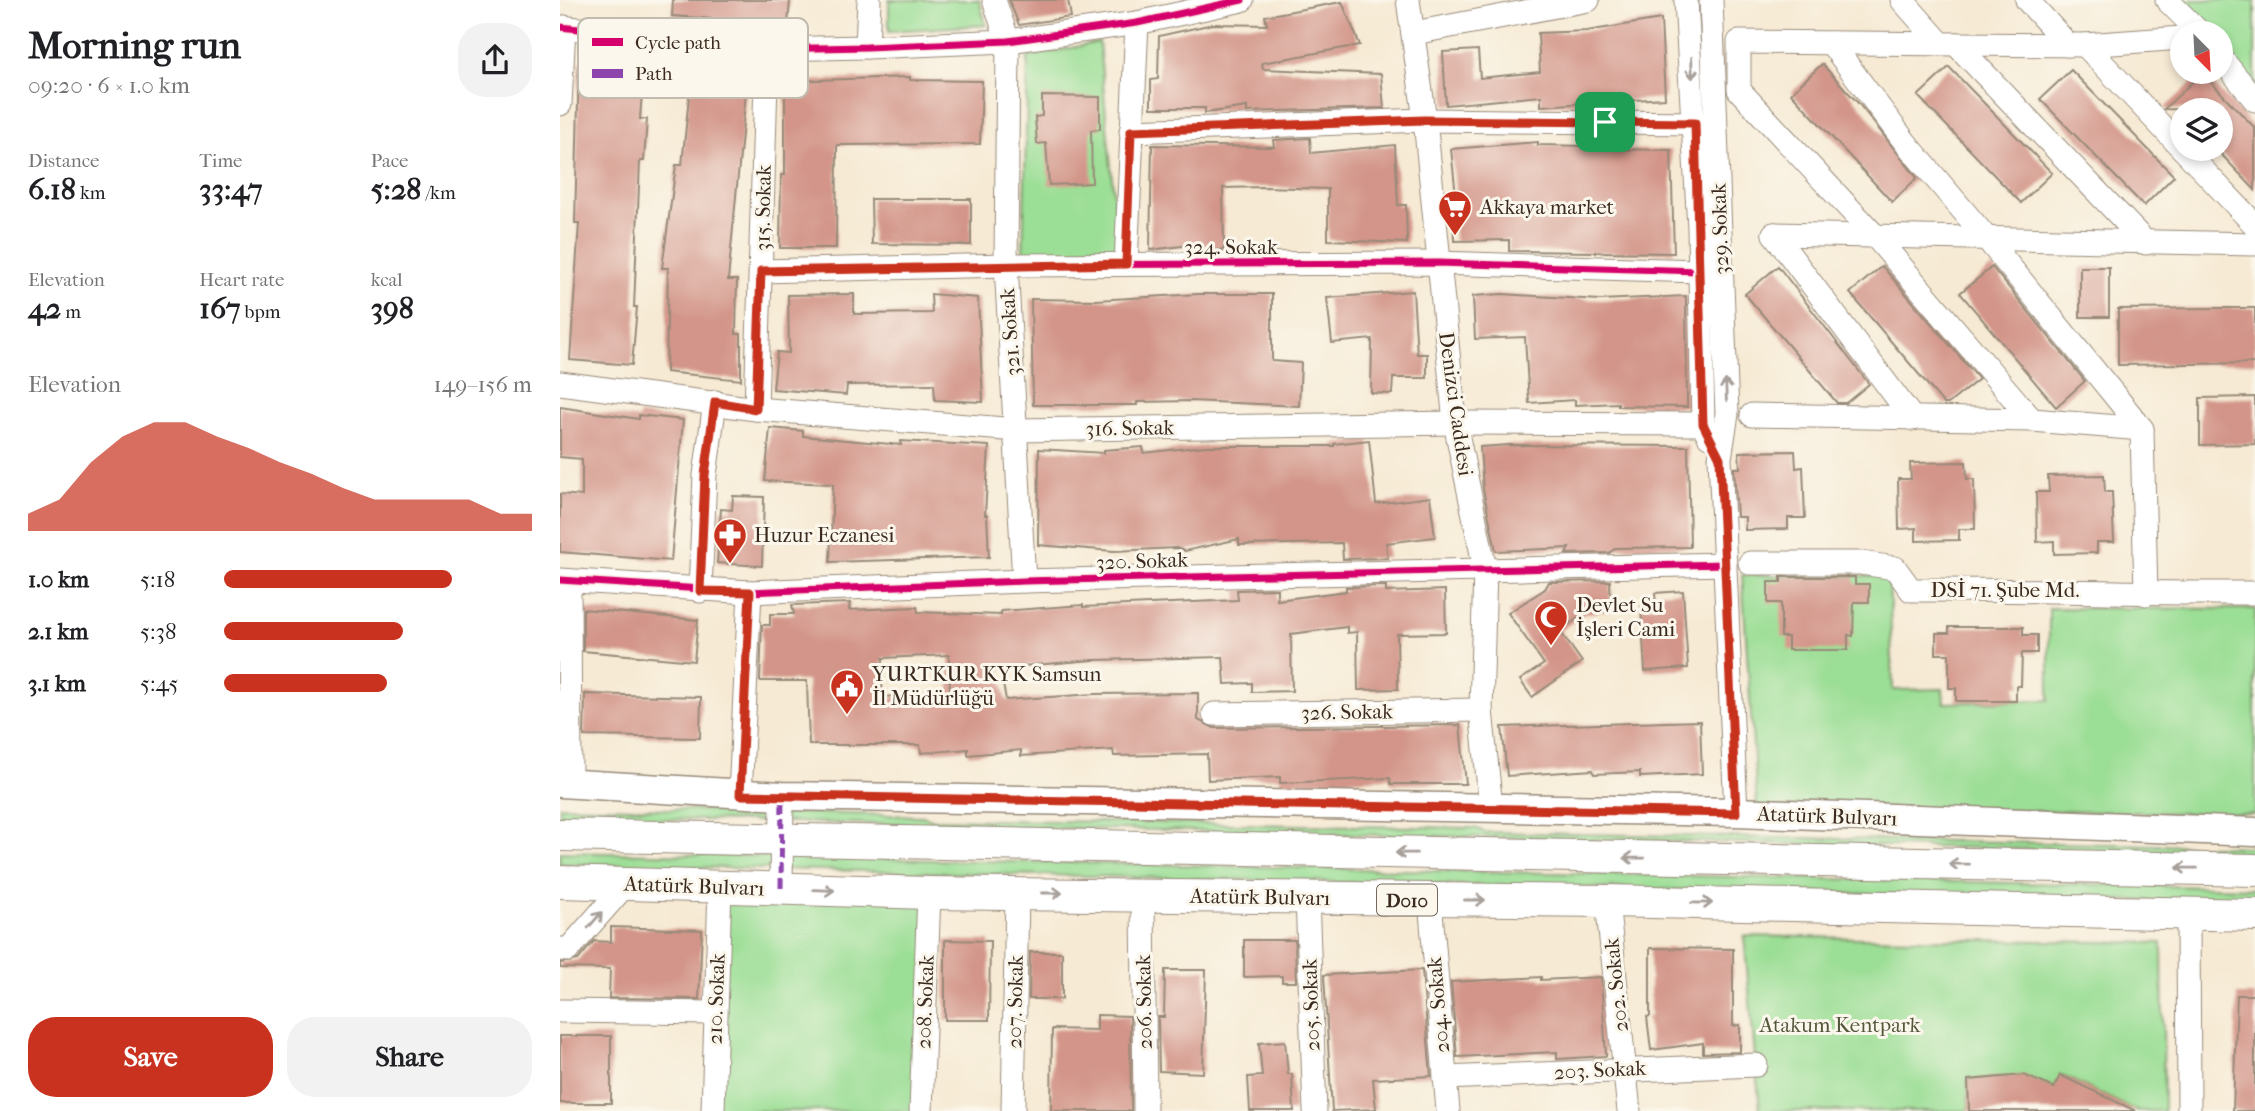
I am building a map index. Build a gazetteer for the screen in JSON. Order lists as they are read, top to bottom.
{
  "streets": {
    "highway": ["Atatürk Bulvarı", "D010"],
    "street": [
      "315. Sokak",
      "329. Sokak",
      "324. Sokak",
      "321. Sokak",
      "Denizci Caddesi",
      "316. Sokak",
      "320. Sokak",
      "DSİ 71. Şube Md.",
      "326. Sokak",
      "202. Sokak",
      "210. Sokak",
      "208. Sokak",
      "207. Sokak",
      "206. Sokak",
      "205. Sokak",
      "204. Sokak",
      "203. Sokak"
    ]
  },
  "crossings": [
    ["315. Sokak", "324. Sokak"],
    ["315. Sokak", "316. Sokak"],
    ["329. Sokak", "324. Sokak"],
    ["329. Sokak", "316. Sokak"],
    ["329. Sokak", "320. Sokak"],
    ["329. Sokak", "Atatürk Bulvarı"],
    ["324. Sokak", "321. Sokak"],
    ["324. Sokak", "Denizci Caddesi"],
    ["321. Sokak", "316. Sokak"],
    ["321. Sokak", "320. Sokak"],
    ["Denizci Caddesi", "316. Sokak"],
    ["Denizci Caddesi", "320. Sokak"],
    ["Denizci Caddesi", "326. Sokak"],
    ["Denizci Caddesi", "Atatürk Bulvarı"],
    ["Atatürk Bulvarı", "202. Sokak"],
    ["Atatürk Bulvarı", "210. Sokak"],
    ["Atatürk Bulvarı", "208. Sokak"],
    ["Atatürk Bulvarı", "207. Sokak"],
    ["Atatürk Bulvarı", "206. Sokak"],
    ["Atatürk Bulvarı", "205. Sokak"],
    ["Atatürk Bulvarı", "204. Sokak"],
    ["202. Sokak", "203. Sokak"],
    ["204. Sokak", "203. Sokak"]
  ],
  "parks": ["Atakum Kentpark"],
  "places": {
    "supermarket": ["Akkaya market"],
    "pharmacy": ["Huzur Eczanesi"],
    "mosque": ["Devlet Su İşleri Cami"],
    "public building": ["YURTKUR KYK Samsun İl Müdürlüğü"]
  },
  "legend": ["Cycle path", "Path"],
  "north": "bottom right",
  "page": {
    "heading": ["Morning run", "09:20 · 6 × 1.0 km"],
    "stats": [
      ["Distance", "6.18 km"],
      ["Time", "33:47"],
      ["Pace", "5:28 /km"],
      ["Elevation", "42 m"],
      ["Heart rate", "167 bpm"],
      ["kcal", "398"]
    ],
    "chart": ["Elevation", "149–156 m"],
    "list": [
      {
        "name": "1.0 km",
        "note": "5:18"
      },
      {
        "name": "2.1 km",
        "note": "5:38"
      },
      {
        "name": "3.1 km",
        "note": "5:45"
      }
    ],
    "buttons": ["Save", "Share"]
  }
}
